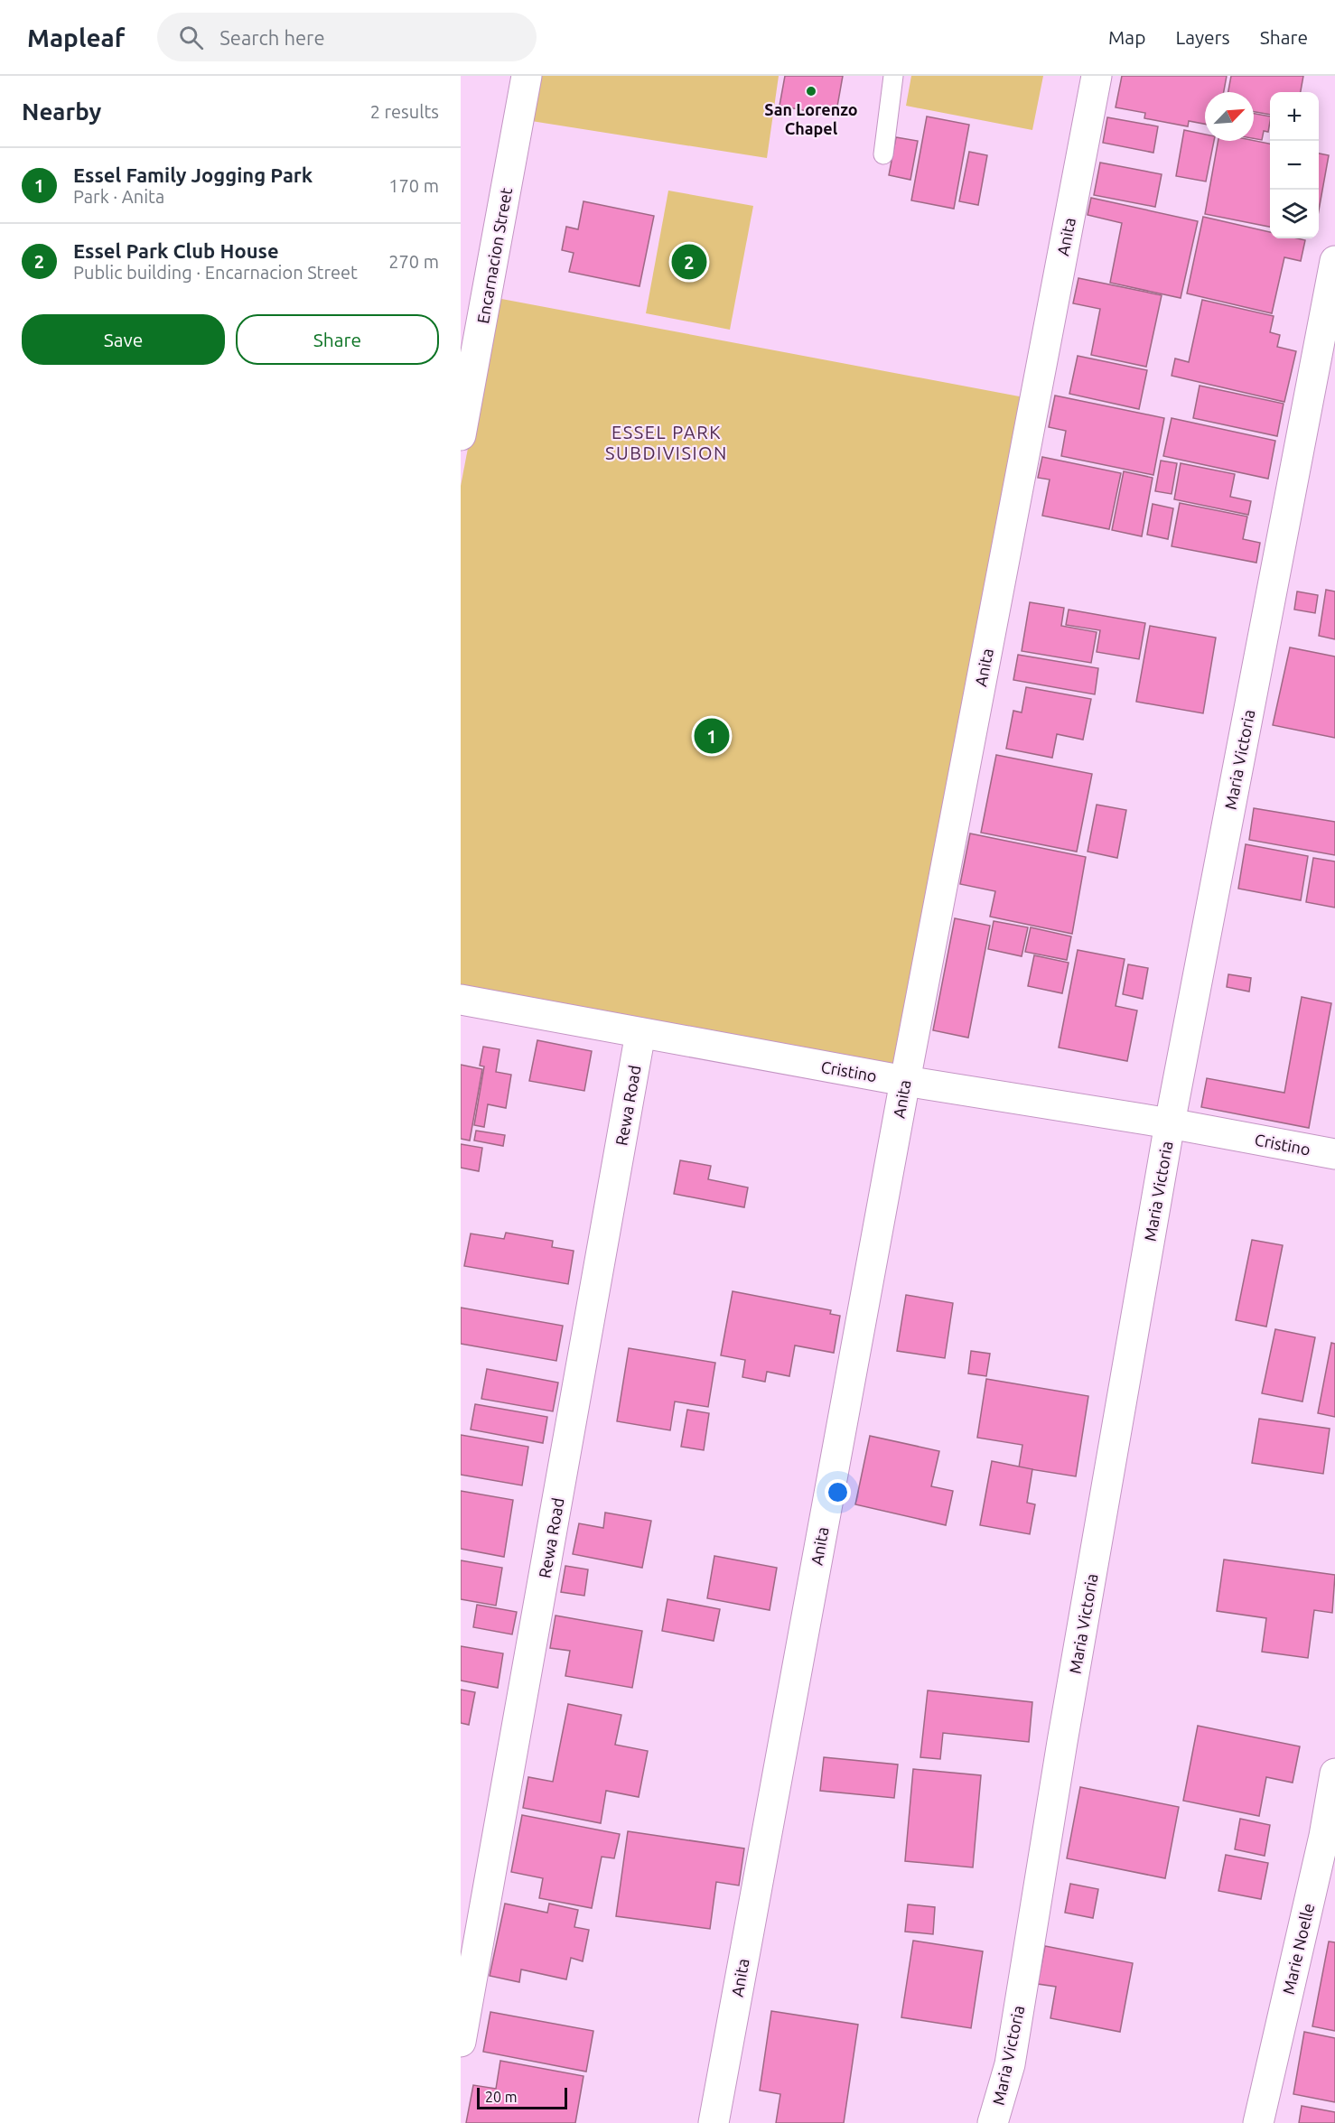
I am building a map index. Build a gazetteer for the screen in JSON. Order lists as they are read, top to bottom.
{
  "streets": {
    "street": [
      "Anita",
      "Encarnacion Street",
      "Maria Victoria",
      "Cristino",
      "Rewa Road",
      "Marie Noelle"
    ]
  },
  "crossings": [
    ["Anita", "Cristino"],
    ["Maria Victoria", "Cristino"],
    ["Cristino", "Rewa Road"]
  ],
  "districts": ["ESSEL PARK SUBDIVISION"],
  "places": ["San Lorenzo Chapel"],
  "scale_bar": "20 m",
  "north": "top right",
  "page": {
    "header": "Mapleaf",
    "search": "Search here",
    "nav": ["Map", "Layers", "Share"],
    "heading": ["Nearby", "2 results"],
    "map_buttons": ["+", "−"],
    "list": [
      {
        "mark": "1",
        "name": "Essel Family Jogging Park",
        "note": "Park · Anita",
        "value": "170 m"
      },
      {
        "mark": "2",
        "name": "Essel Park Club House",
        "note": "Public building · Encarnacion Street",
        "value": "270 m"
      }
    ],
    "pins": ["2", "1"],
    "buttons": ["Save", "Share"],
    "scale": "20 m"
  }
}
